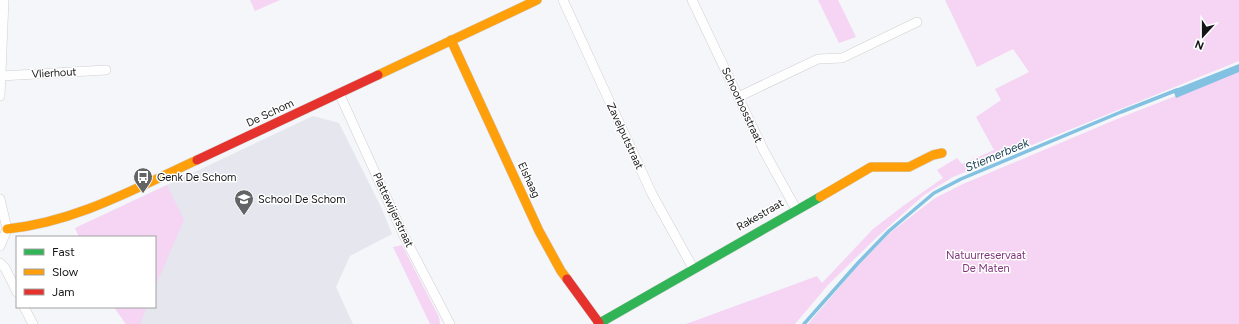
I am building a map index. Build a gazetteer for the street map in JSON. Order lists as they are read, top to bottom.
{
  "streets": {
    "street": [
      "Vlierhout",
      "Schoorbosstraat",
      "De Schom",
      "Zavelputstraat",
      "Elshaag",
      "Plattewijerstraat",
      "Rakestraat"
    ]
  },
  "crossings": [
    ["Schoorbosstraat", "Rakestraat"],
    ["De Schom", "Elshaag"],
    ["De Schom", "Plattewijerstraat"],
    ["Zavelputstraat", "Rakestraat"],
    ["Elshaag", "Rakestraat"]
  ],
  "water": ["Stiemerbeek"],
  "parks": ["Natuurreservaat De Maten"],
  "places": {
    "bus stop": ["Genk De Schom"],
    "school or university": ["School De Schom"]
  },
  "legend": ["Fast", "Slow", "Jam"],
  "north": "bottom"
}
